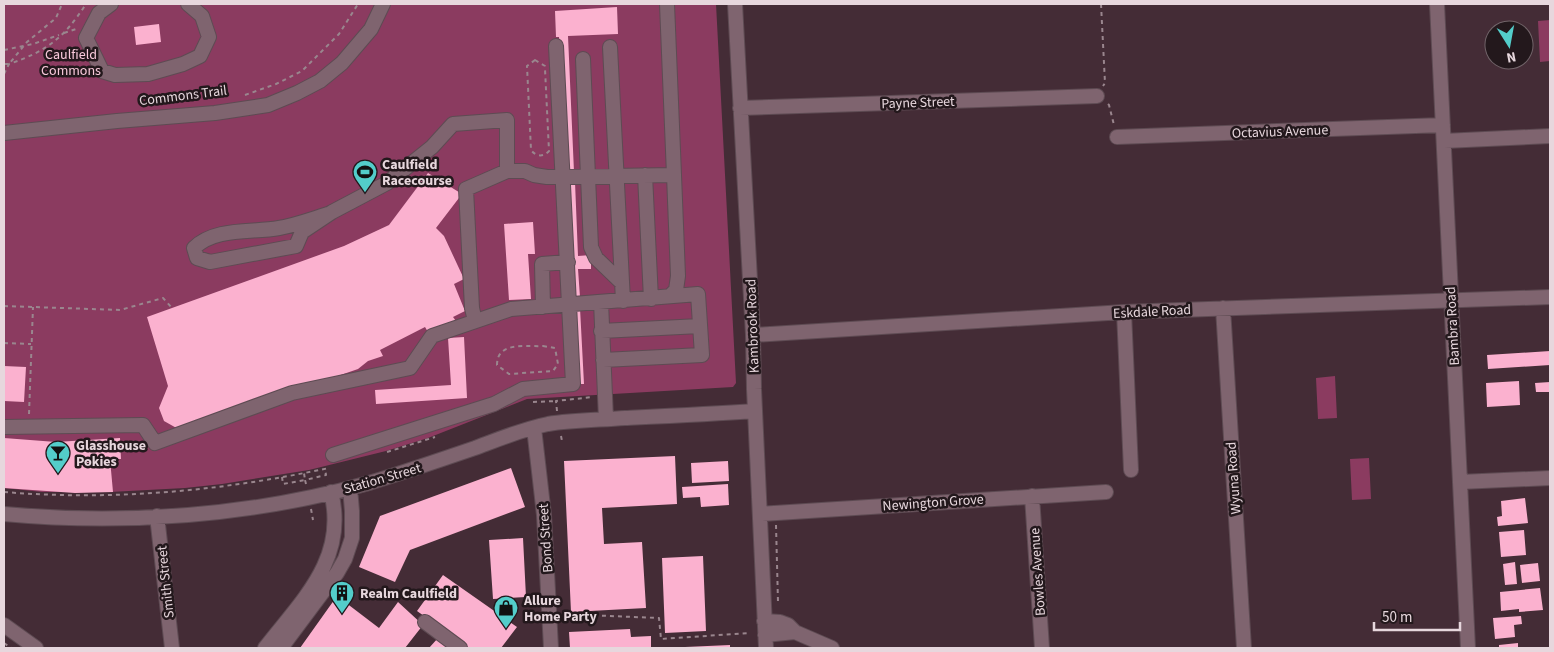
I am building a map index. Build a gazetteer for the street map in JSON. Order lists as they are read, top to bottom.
{
  "streets": {
    "street": [
      "Payne Street",
      "Octavius Avenue",
      "Eskdale Road",
      "Kambrook Road",
      "Bambra Road",
      "Station Street",
      "Wyuna Road",
      "Newington Grove",
      "Bond Street",
      "Bowles Avenue",
      "Smith Street"
    ],
    "path": ["Commons Trail"]
  },
  "crossings": [
    ["Payne Street", "Kambrook Road"],
    ["Octavius Avenue", "Bambra Road"],
    ["Eskdale Road", "Kambrook Road"],
    ["Eskdale Road", "Bambra Road"],
    ["Eskdale Road", "Wyuna Road"],
    ["Kambrook Road", "Station Street"],
    ["Kambrook Road", "Newington Grove"],
    ["Station Street", "Bond Street"],
    ["Station Street", "Smith Street"],
    ["Newington Grove", "Bowles Avenue"]
  ],
  "parks": ["Caulfield Commons"],
  "places": {
    "sports": ["Caulfield Racecourse"],
    "bar": ["Glasshouse Pokies"],
    "building": ["Realm Caulfield"],
    "shop": ["Allure Home Party"]
  },
  "scale_bar": "50 m",
  "north": "bottom"
}
